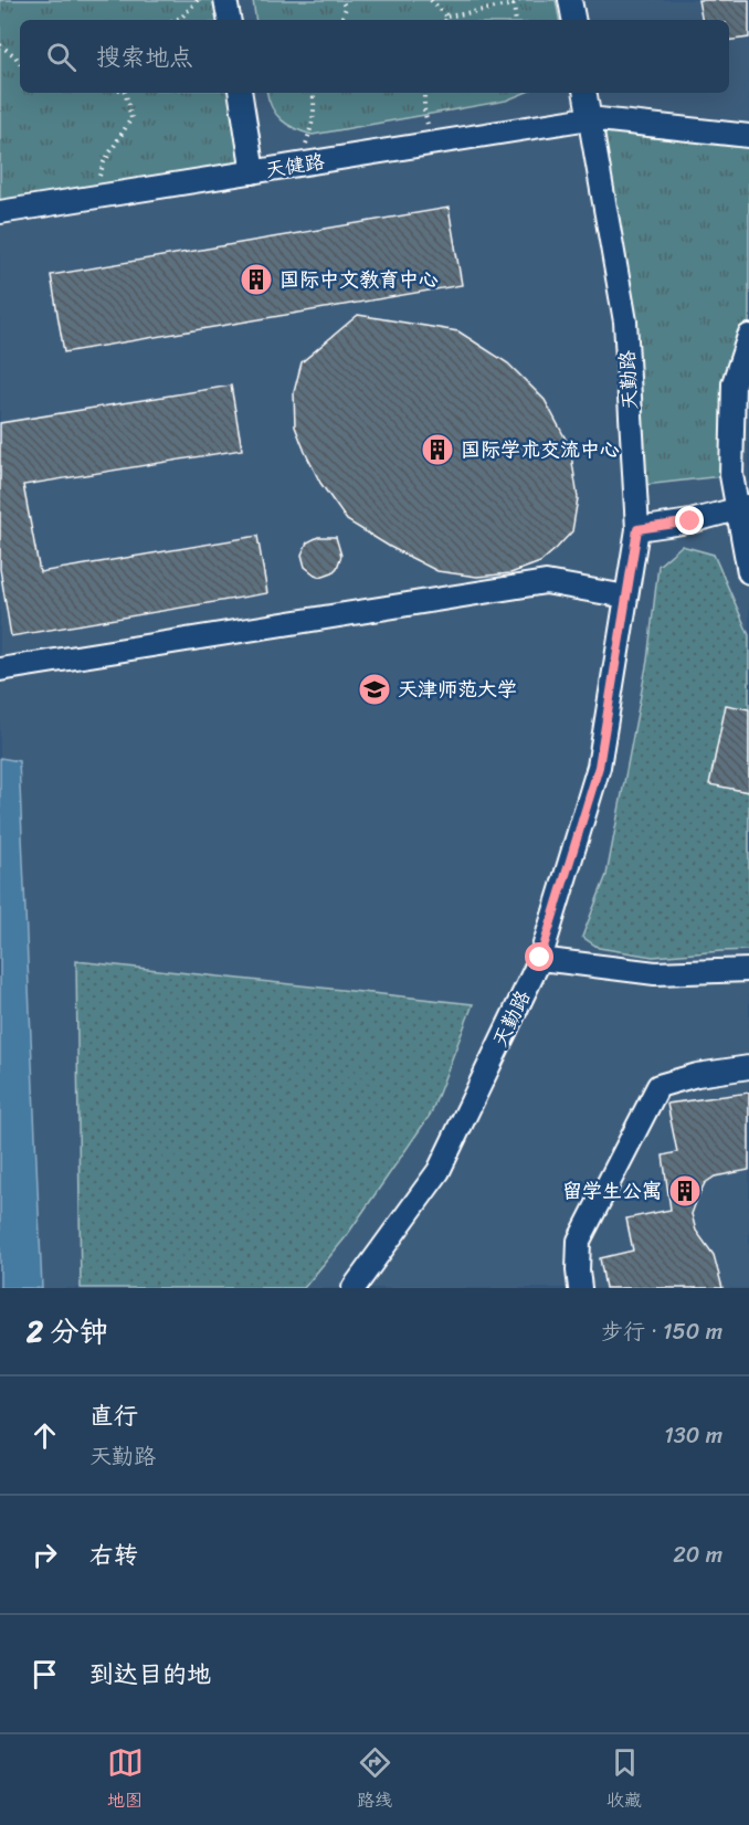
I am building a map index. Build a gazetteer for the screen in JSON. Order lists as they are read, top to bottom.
{
  "streets": {
    "street": ["天健路", "天勤路"]
  },
  "crossings": [
    ["天健路", "天勤路"]
  ],
  "places": {
    "building": ["国际中文教育中心", "国际学术交流中心", "留学生公寓"],
    "school or university": ["天津师范大学"]
  },
  "page": {
    "search": "搜索地点",
    "heading": ["2 分钟", "步行 · 150 m"],
    "list": [
      ["直行", "天勤路", "130 m"],
      ["右转", "20 m"],
      "到达目的地"
    ],
    "nav": ["地图", "路线", "收藏"]
  }
}
